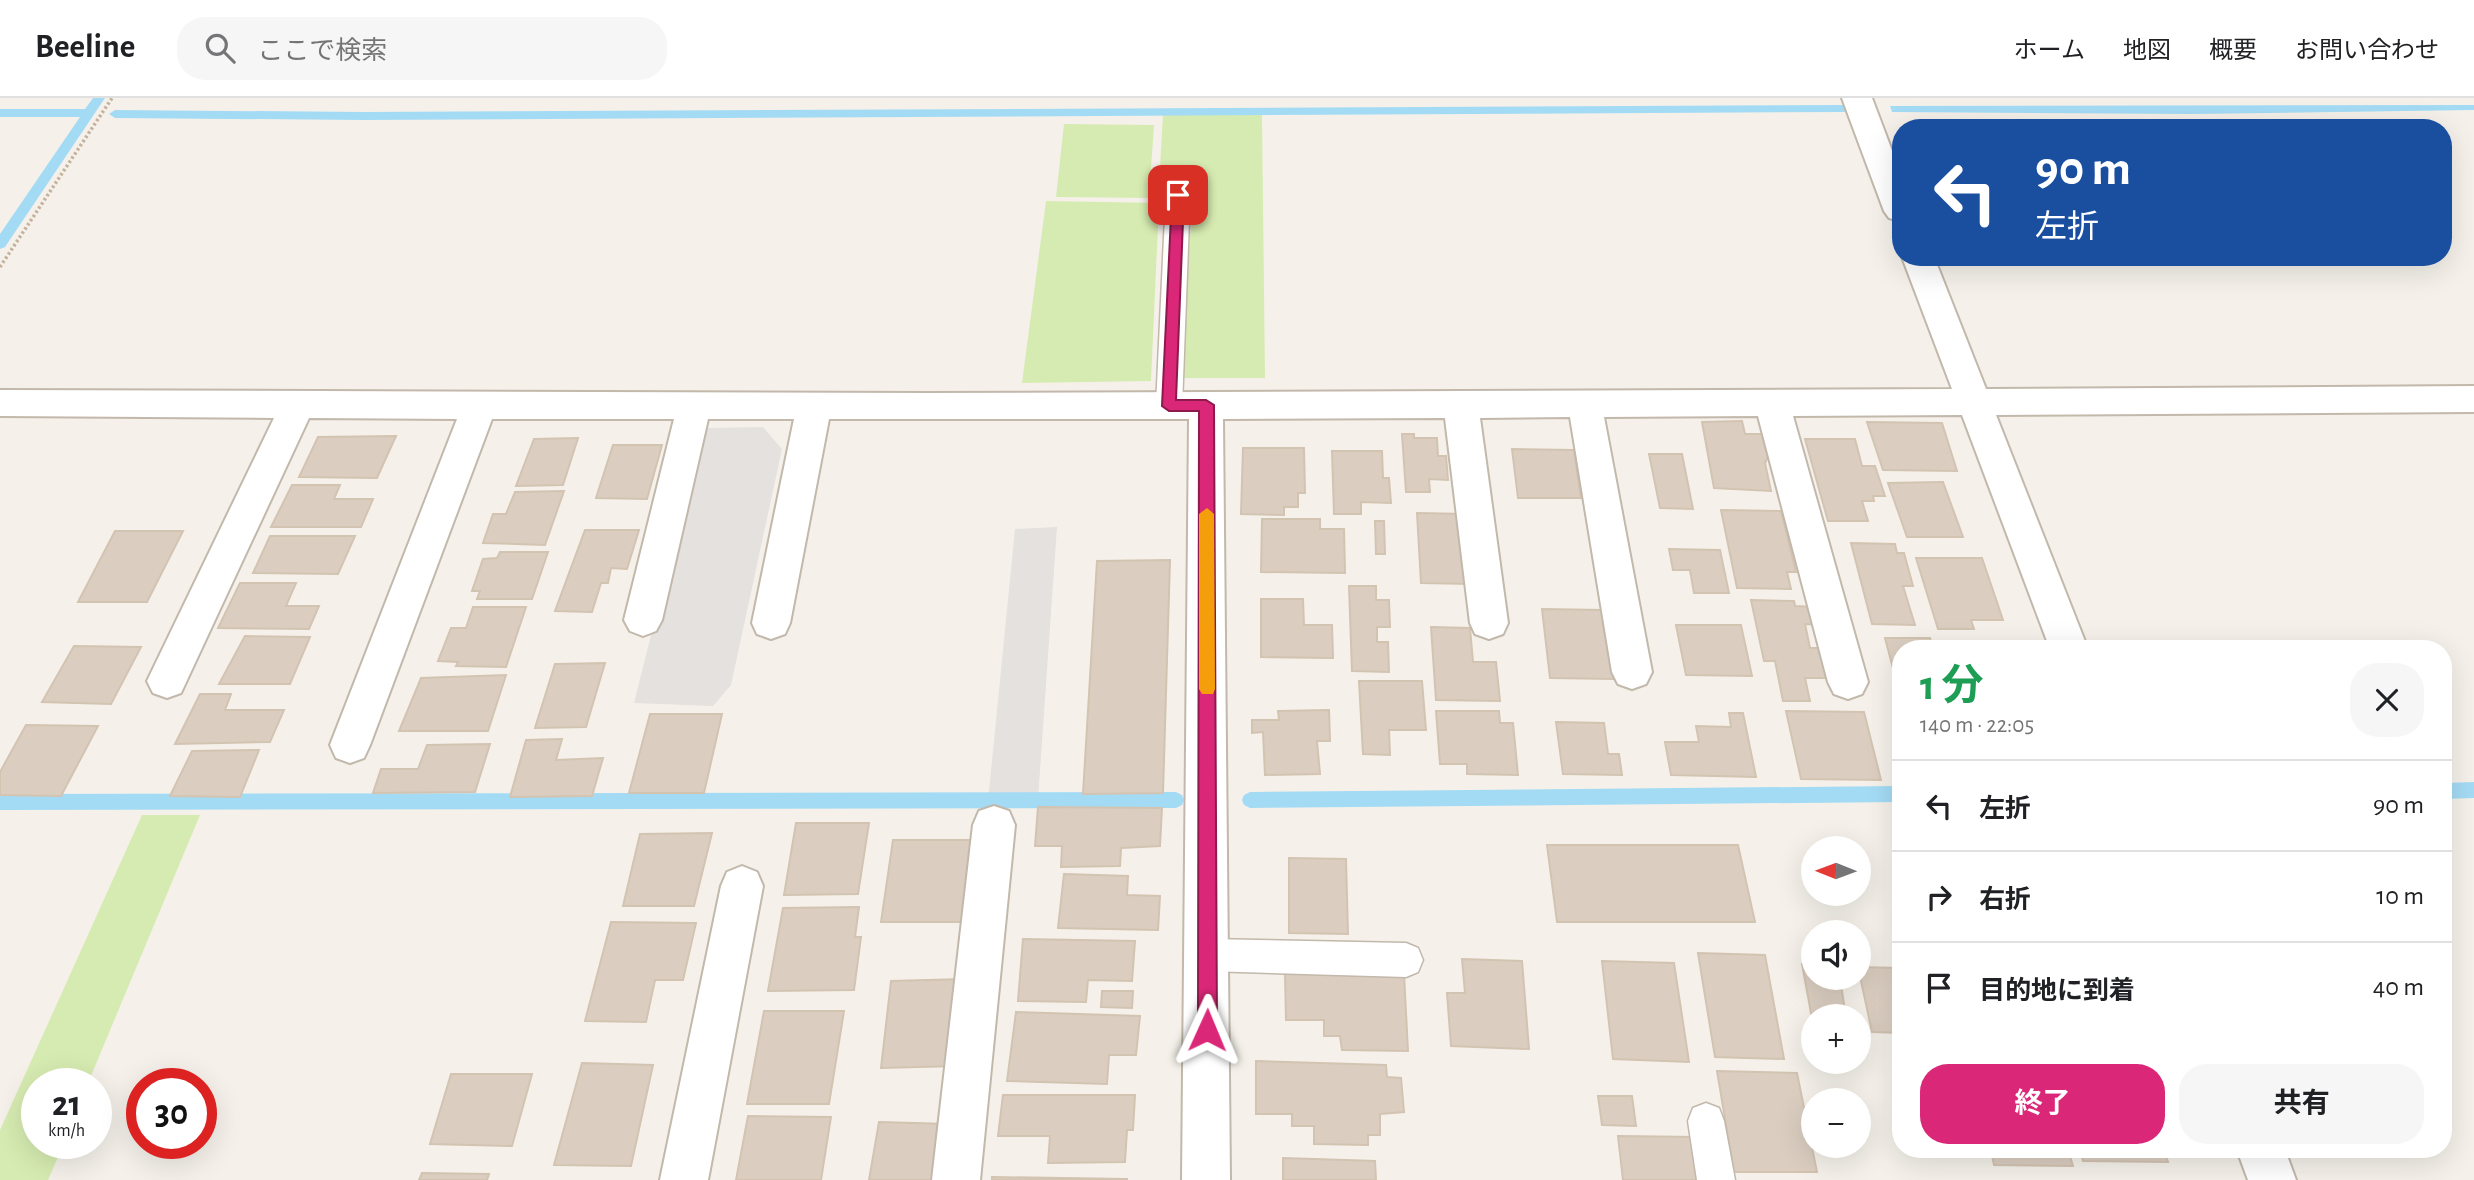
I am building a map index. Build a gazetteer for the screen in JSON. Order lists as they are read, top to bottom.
{
  "north": "left",
  "page": {
    "header": "Beeline",
    "search": "ここで検索",
    "nav": [
      "ホーム",
      "地図",
      "概要",
      "お問い合わせ"
    ],
    "turn": ["90 m", "左折"],
    "heading": ["1 分", "140 m · 22:05"],
    "list": [
      {
        "name": "左折",
        "value": "90 m"
      },
      {
        "name": "右折",
        "value": "10 m"
      },
      {
        "name": "目的地に到着",
        "value": "40 m"
      }
    ],
    "map_buttons": ["+", "−"],
    "buttons": ["終了", "共有"],
    "speed": "21 km/h",
    "limit": "30"
  }
}
